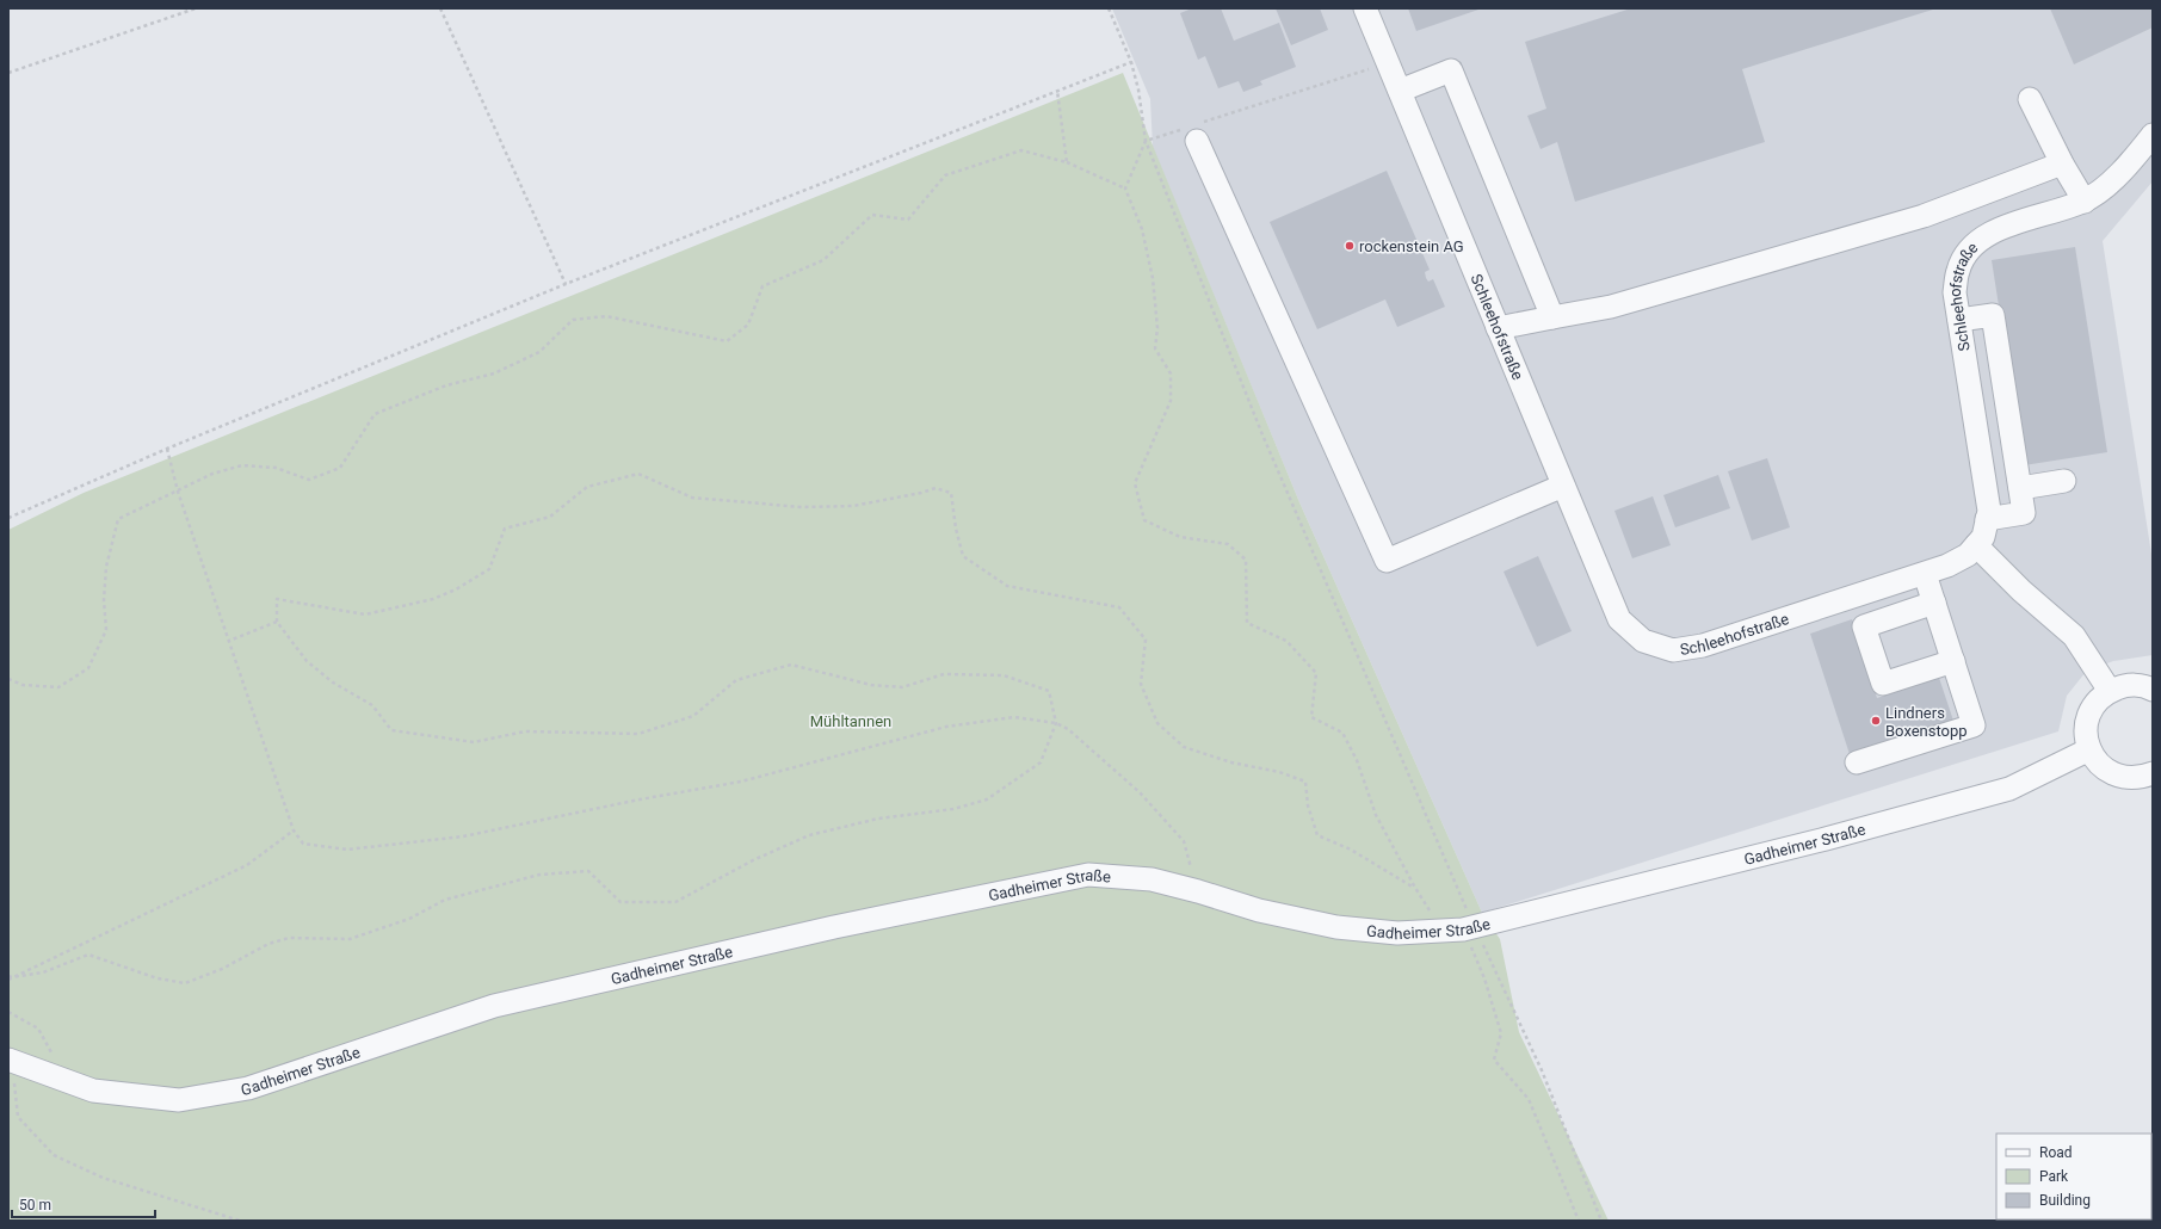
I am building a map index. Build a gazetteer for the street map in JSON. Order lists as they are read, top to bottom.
{
  "streets": {
    "street": ["Schleehofstraße", "Gadheimer Straße"]
  },
  "parks": ["Mühltannen"],
  "places": ["rockenstein AG", "Lindners Boxenstopp"],
  "legend": ["Road", "Park", "Building"],
  "scale_bar": "50 m"
}
